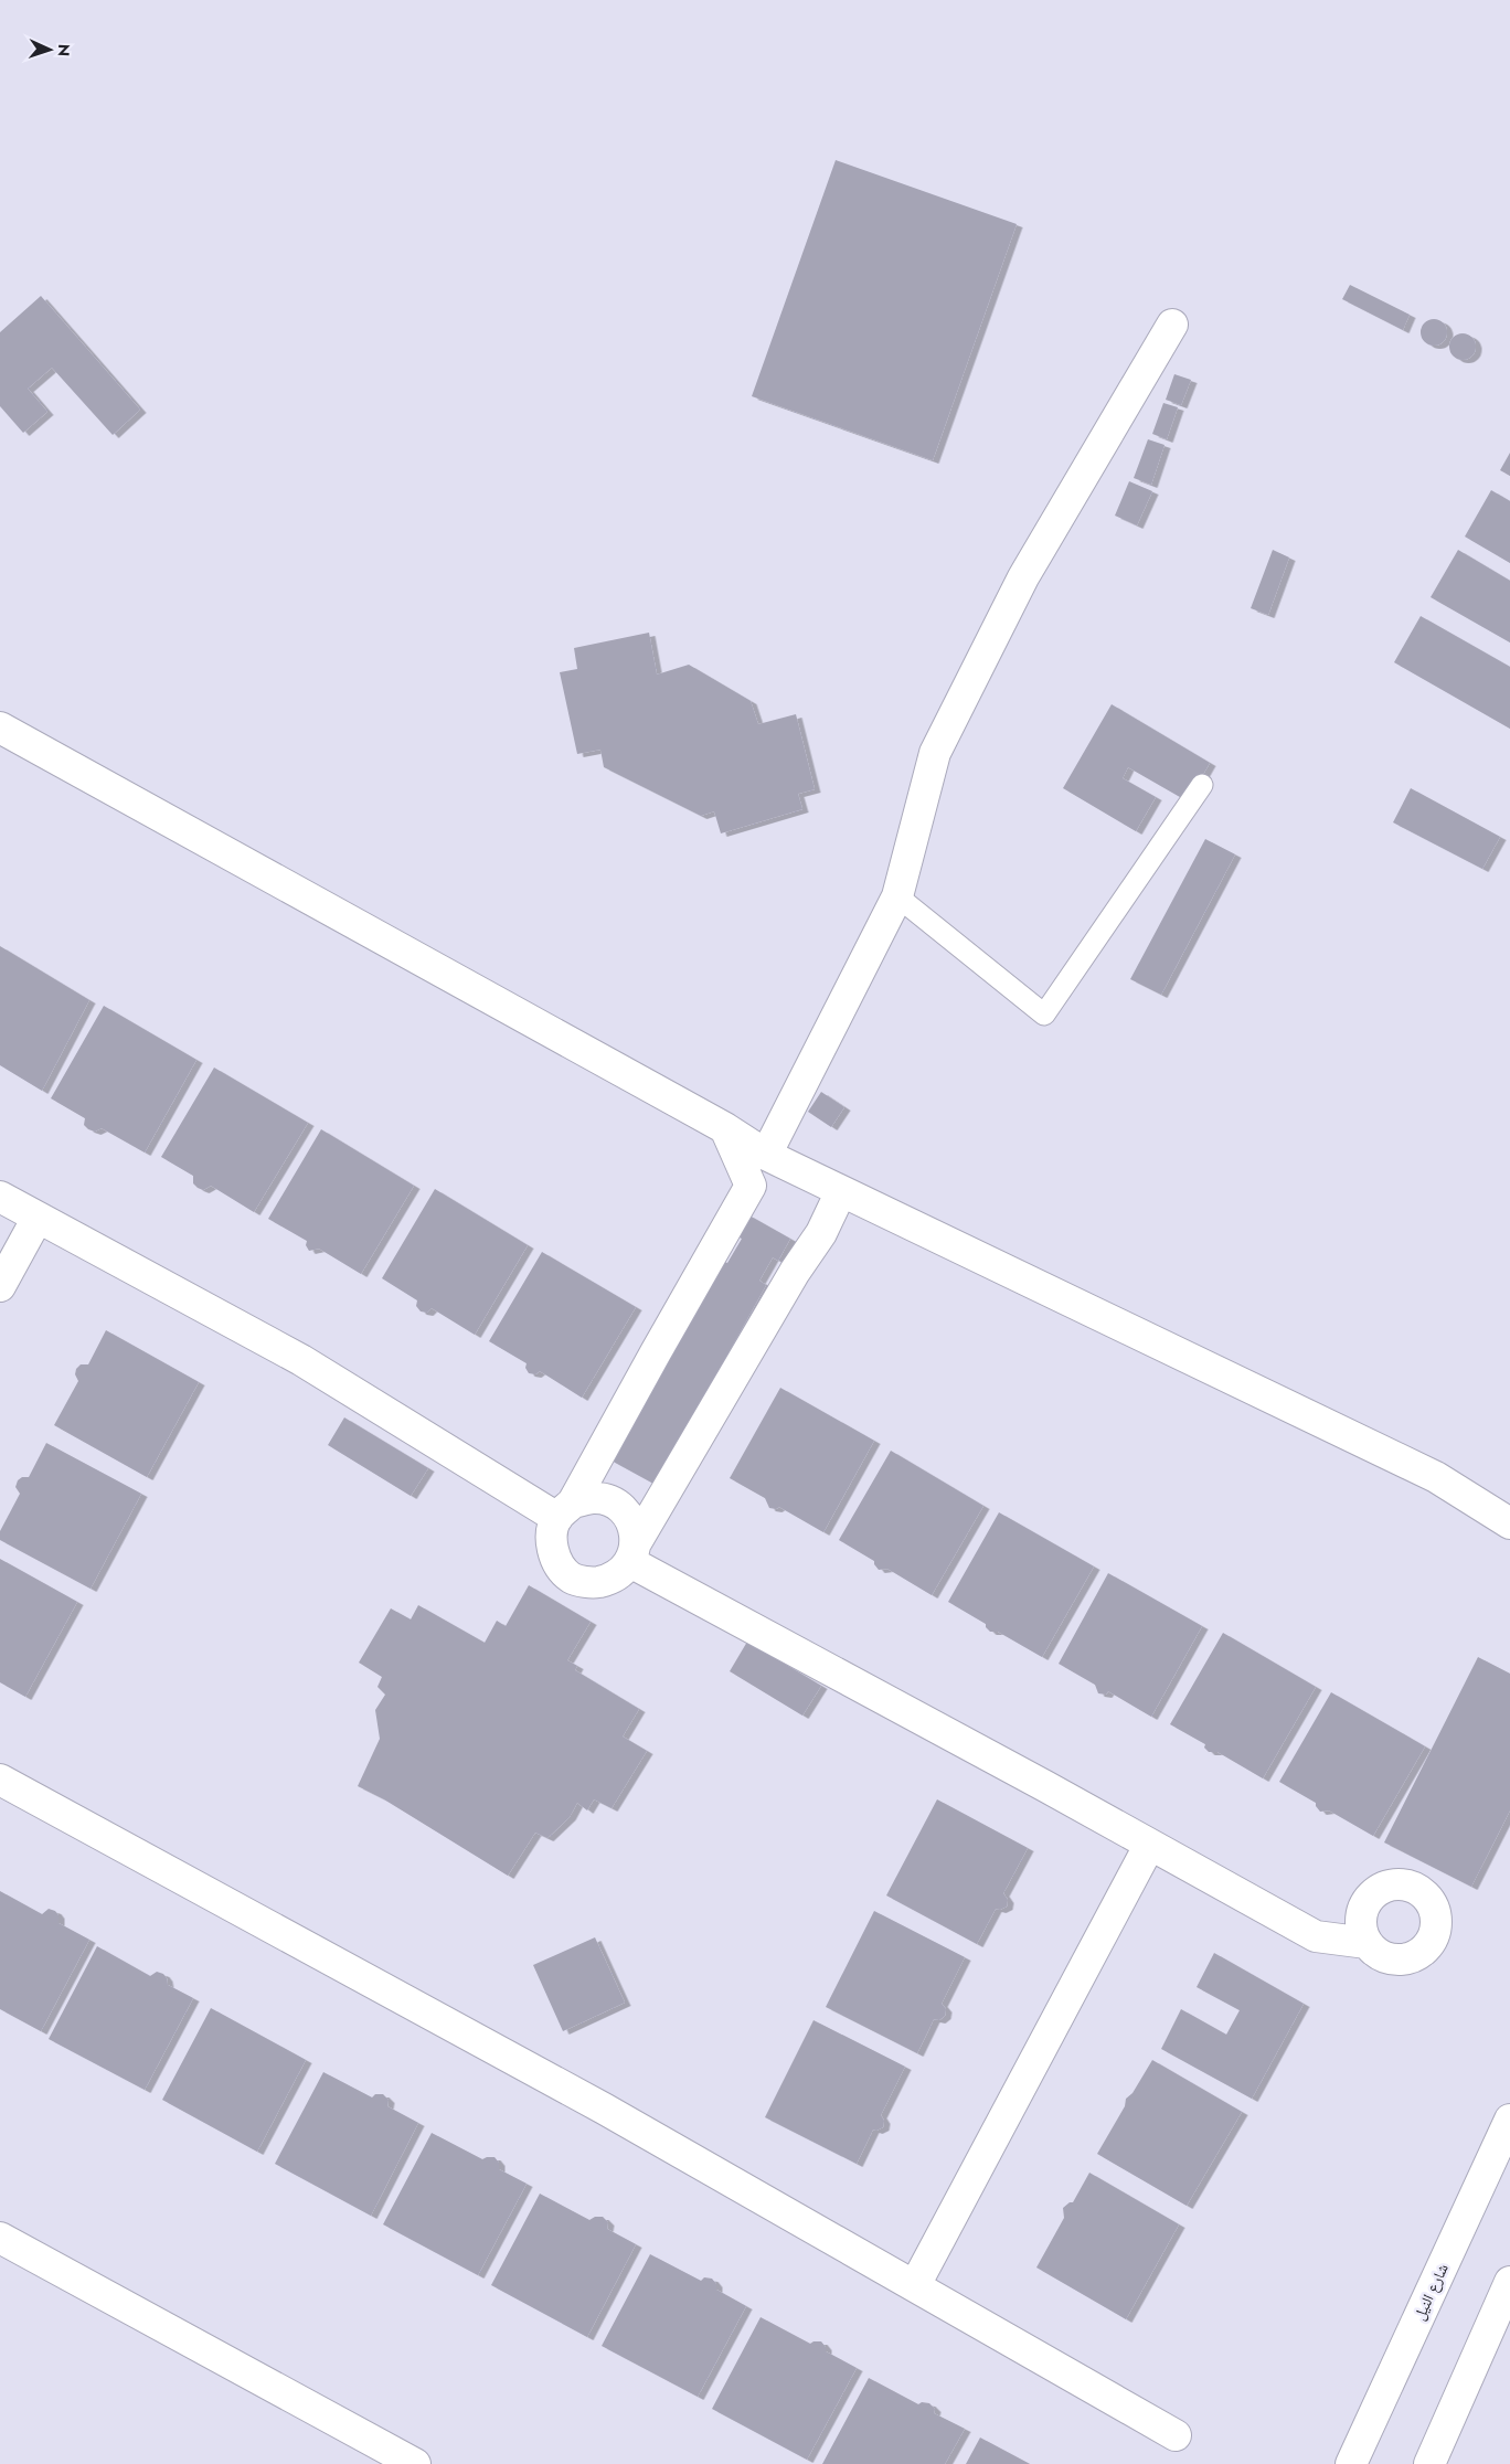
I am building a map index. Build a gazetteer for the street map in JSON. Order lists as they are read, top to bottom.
{
  "streets": {
    "street": ["شارع النيل"]
  },
  "north": "right"
}
